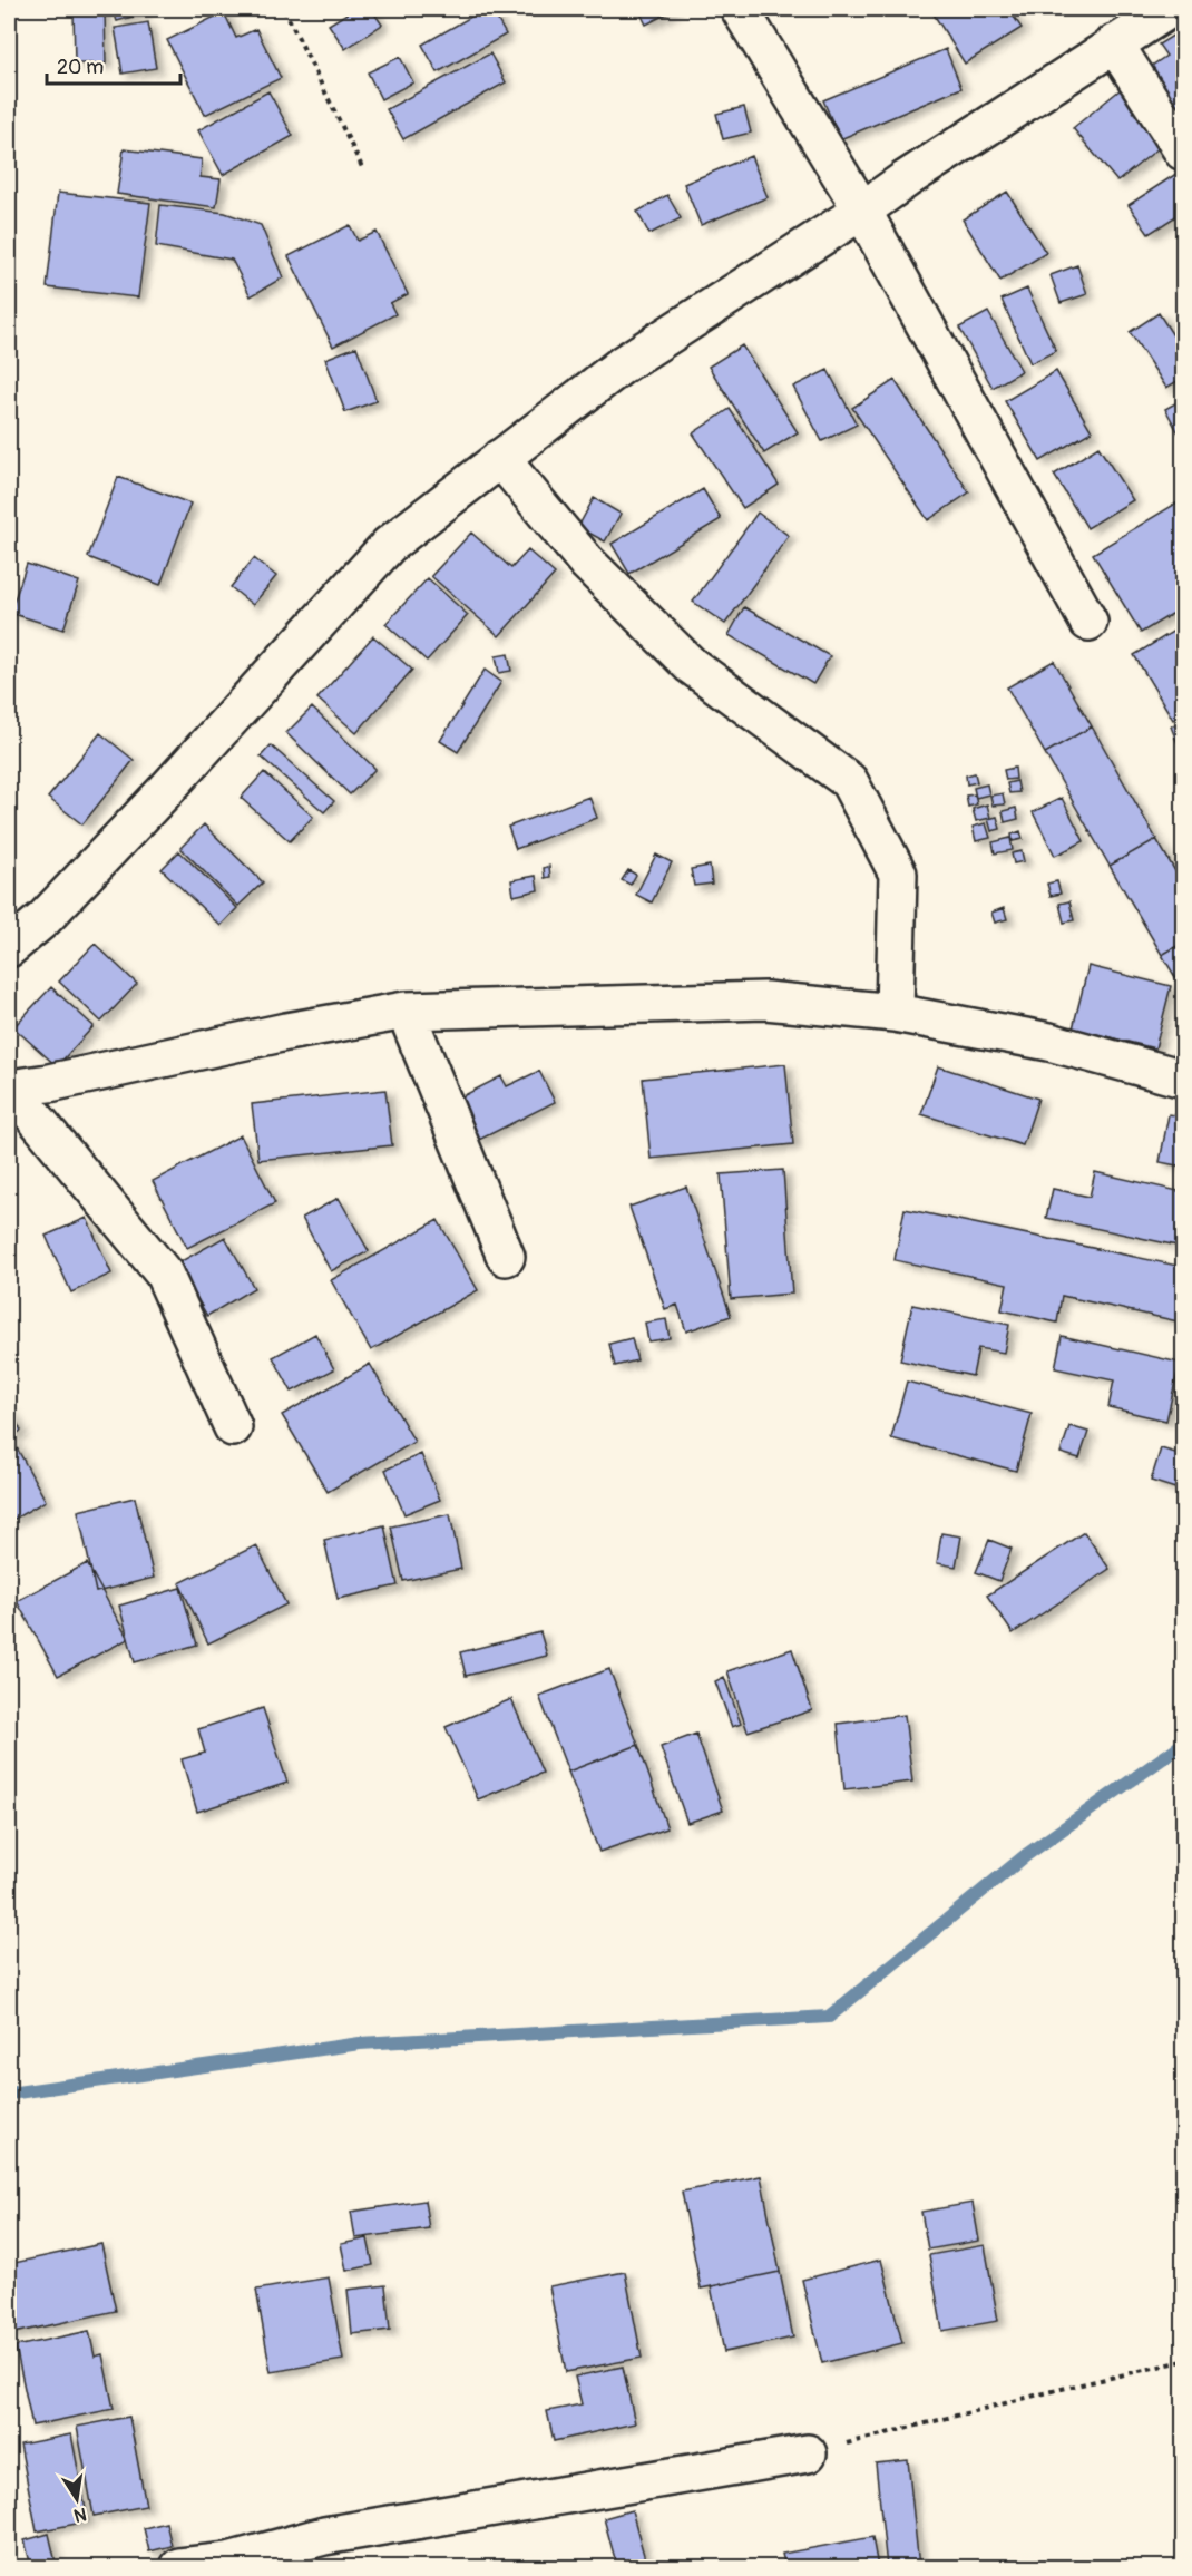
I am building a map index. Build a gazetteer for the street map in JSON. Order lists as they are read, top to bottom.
{
  "scale_bar": "20 m",
  "north": "bottom"
}
